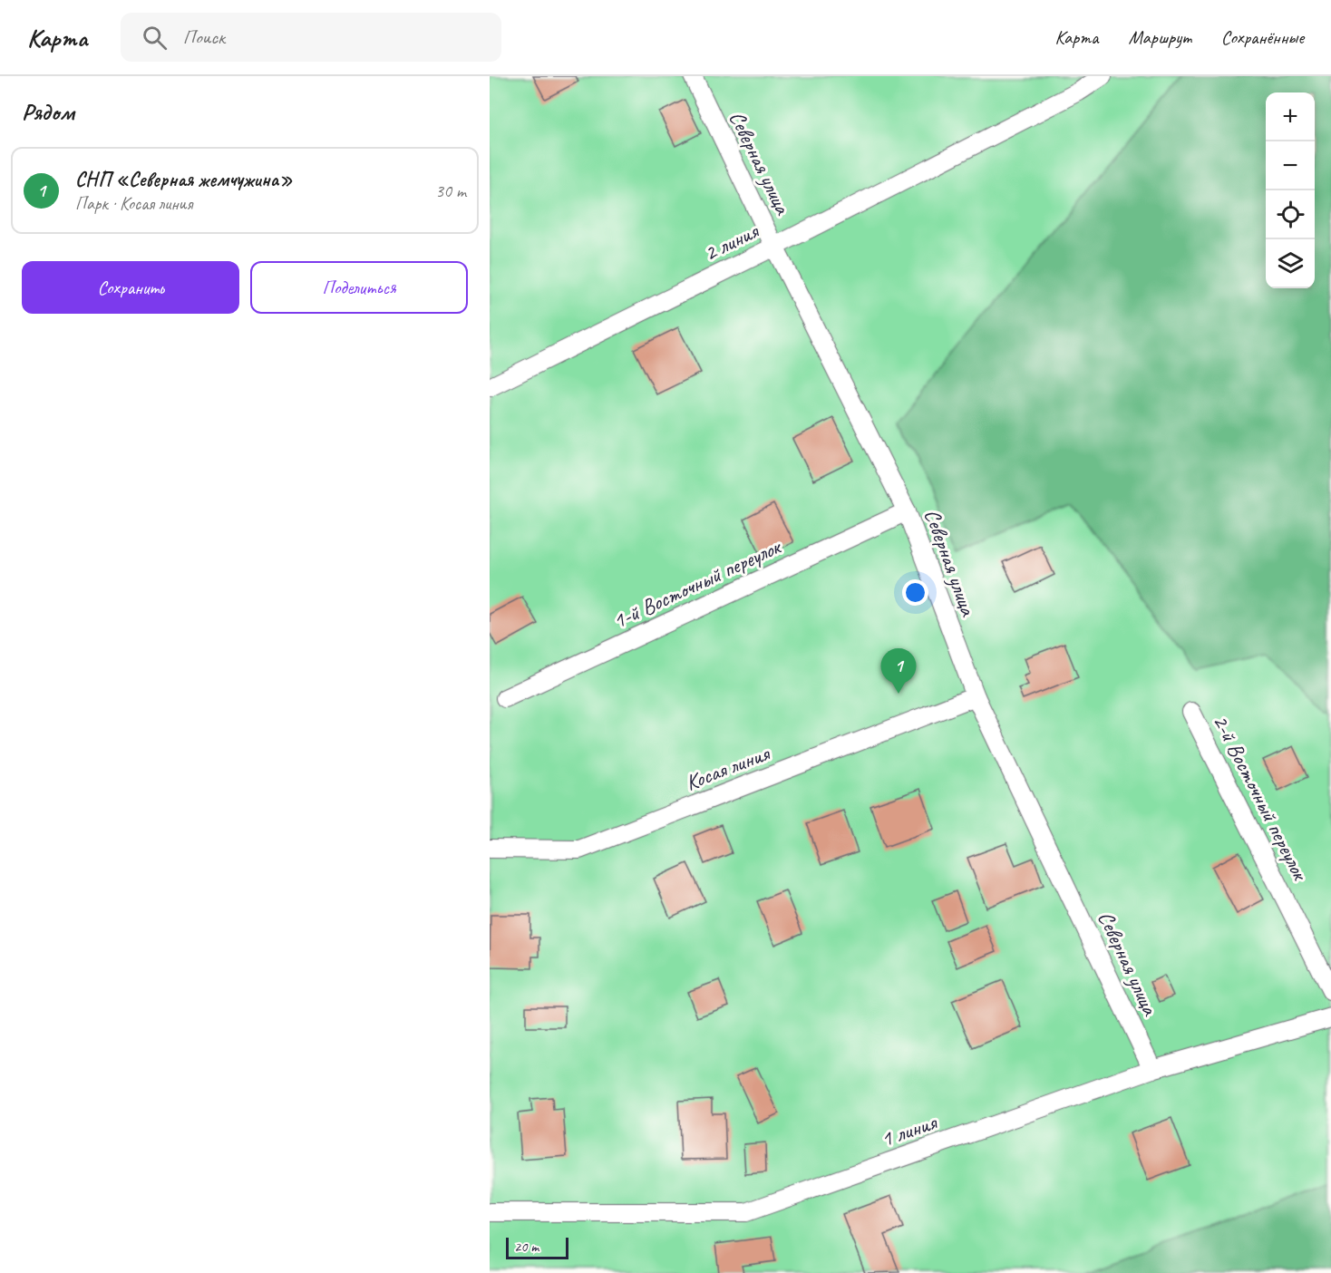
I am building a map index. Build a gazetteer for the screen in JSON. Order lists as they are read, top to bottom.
{
  "streets": {
    "street": [
      "Северная улица",
      "2 линия",
      "1-й Восточный переулок",
      "Косая линия",
      "2-й Восточный переулок",
      "1 линия"
    ]
  },
  "crossings": [
    ["Северная улица", "2 линия"],
    ["Северная улица", "1-й Восточный переулок"],
    ["Северная улица", "Косая линия"],
    ["Северная улица", "1 линия"]
  ],
  "scale_bar": "20 m",
  "page": {
    "header": "Карта",
    "search": "Поиск",
    "nav": ["Карта", "Маршрут", "Сохранённые"],
    "heading": "Рядом",
    "map_buttons": ["+", "−"],
    "list": [
      {
        "mark": "1",
        "name": "СНП «Северная жемчужина»",
        "note": "Парк · Косая линия",
        "value": "30 m"
      }
    ],
    "buttons": ["Сохранить", "Поделиться"],
    "pins": "1",
    "scale": "20 m"
  }
}
